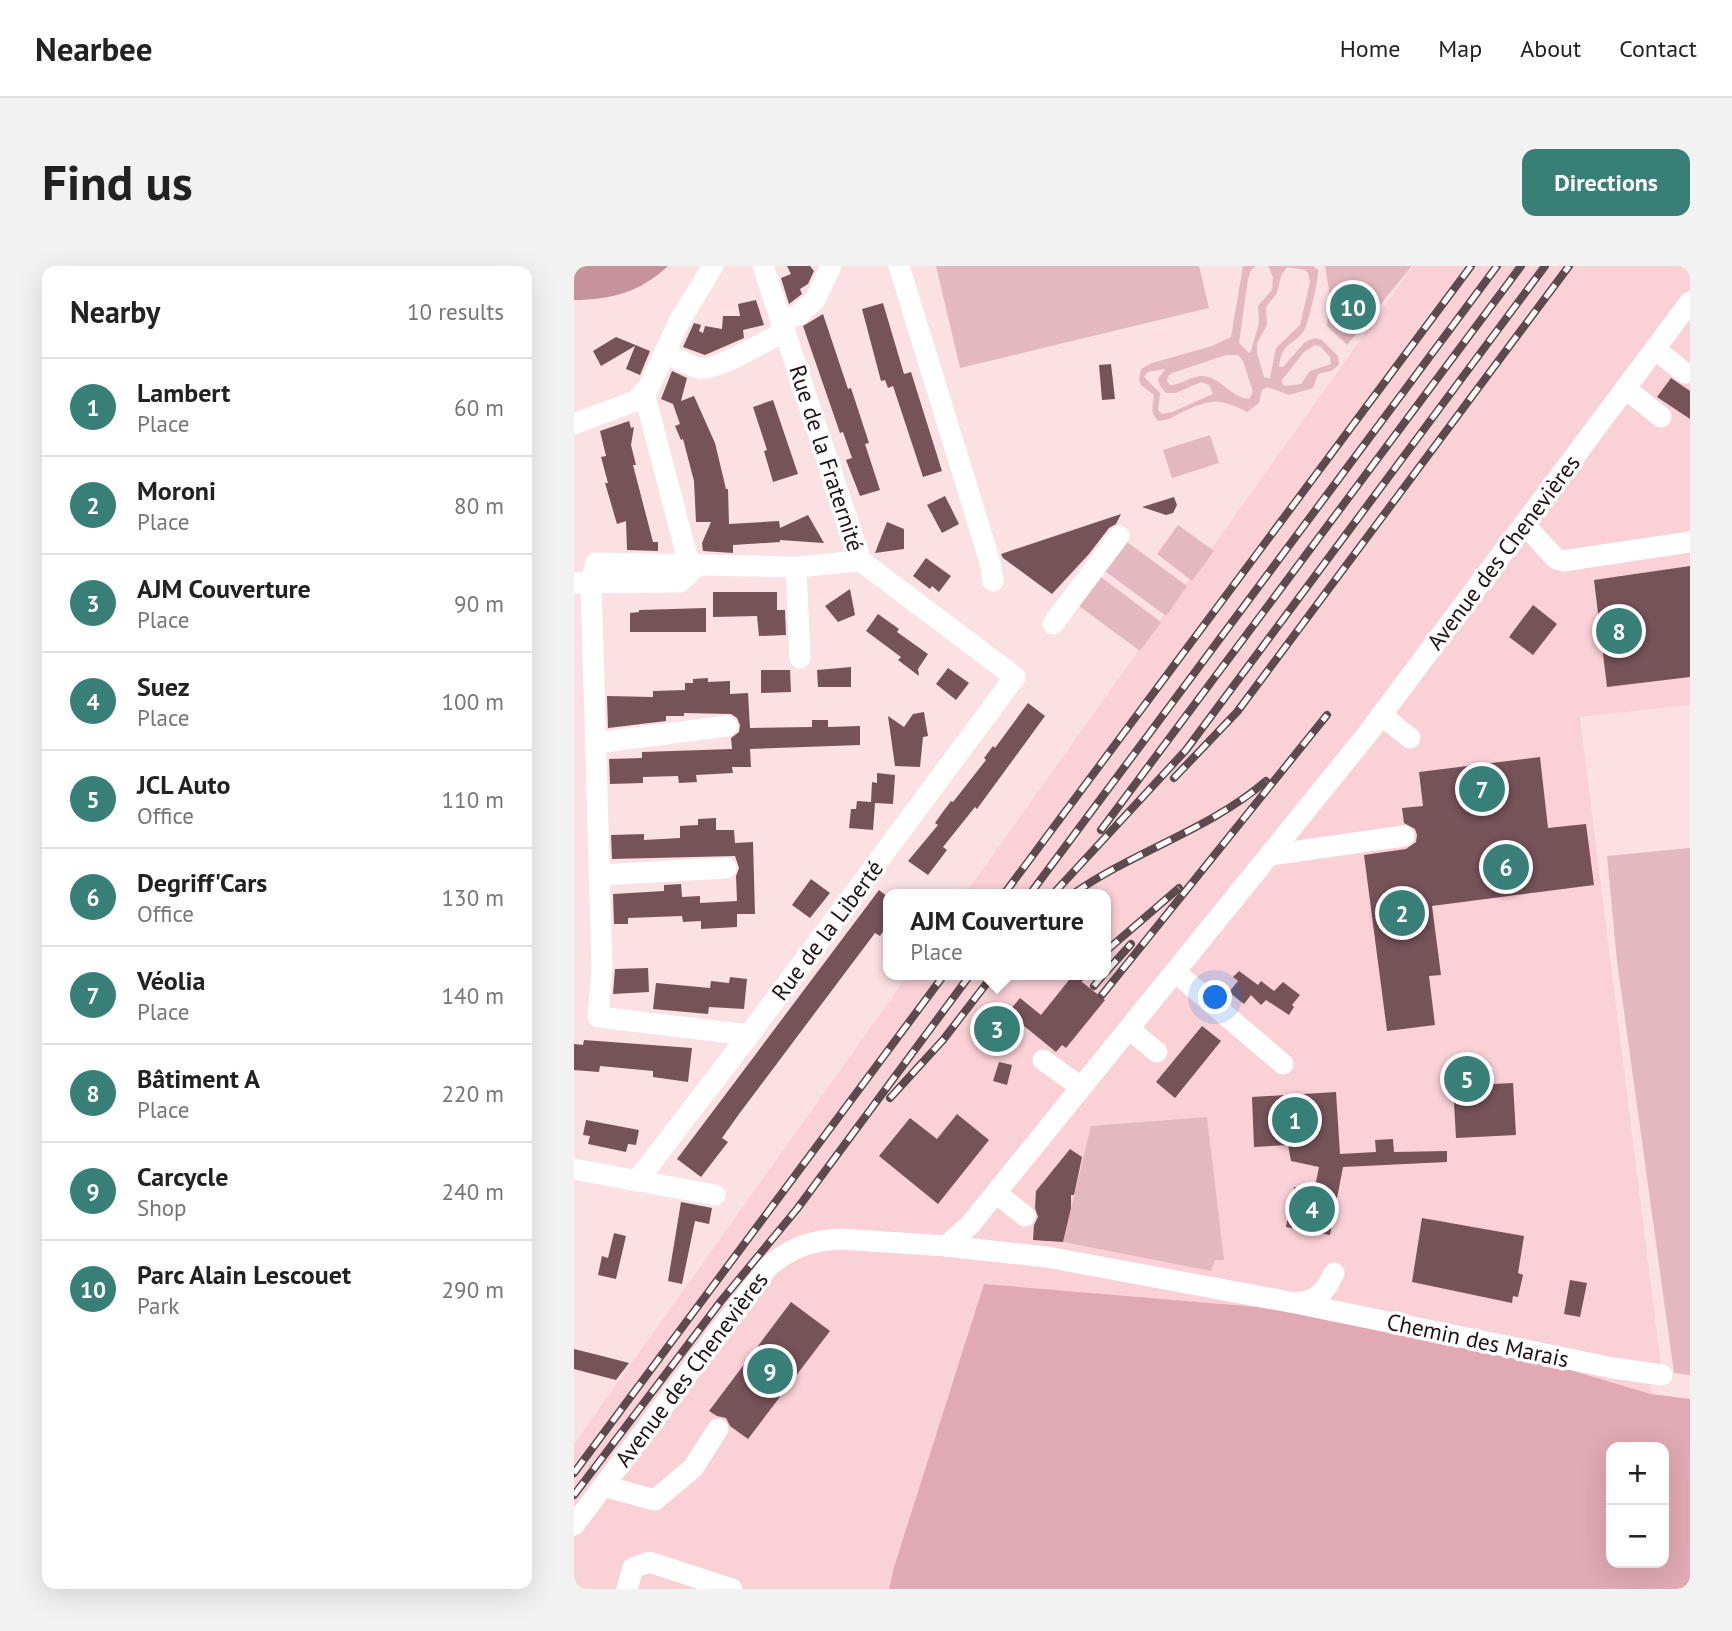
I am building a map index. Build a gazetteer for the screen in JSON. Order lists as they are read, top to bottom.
{
  "streets": {
    "street": [
      "Rue de la Fraternité",
      "Avenue des Chenevières",
      "Rue de la Liberté",
      "Chemin des Marais"
    ]
  },
  "crossings": [
    ["Rue de la Fraternité", "Rue de la Liberté"],
    ["Avenue des Chenevières", "Chemin des Marais"]
  ],
  "page": {
    "header": "Nearbee",
    "nav": [
      "Home",
      "Map",
      "About",
      "Contact"
    ],
    "buttons": "Directions",
    "title": "Find us",
    "heading": ["Nearby", "10 results"],
    "pins": [
      "10",
      "8",
      "7",
      "6",
      "2",
      "3",
      "5",
      "1",
      "4",
      "9"
    ],
    "list": [
      {
        "mark": "1",
        "name": "Lambert",
        "note": "Place",
        "value": "60 m"
      },
      {
        "mark": "2",
        "name": "Moroni",
        "note": "Place",
        "value": "80 m"
      },
      {
        "mark": "3",
        "name": "AJM Couverture",
        "note": "Place",
        "value": "90 m"
      },
      {
        "mark": "4",
        "name": "Suez",
        "note": "Place",
        "value": "100 m"
      },
      {
        "mark": "5",
        "name": "JCL Auto",
        "note": "Office",
        "value": "110 m"
      },
      {
        "mark": "6",
        "name": "Degriff'Cars",
        "note": "Office",
        "value": "130 m"
      },
      {
        "mark": "7",
        "name": "Véolia",
        "note": "Place",
        "value": "140 m"
      },
      {
        "mark": "8",
        "name": "Bâtiment A",
        "note": "Place",
        "value": "220 m"
      },
      {
        "mark": "9",
        "name": "Carcycle",
        "note": "Shop",
        "value": "240 m"
      },
      {
        "mark": "10",
        "name": "Parc Alain Lescouet",
        "note": "Park",
        "value": "290 m"
      }
    ],
    "popup": ["AJM Couverture", "Place"],
    "map_buttons": ["+", "−"]
  }
}
